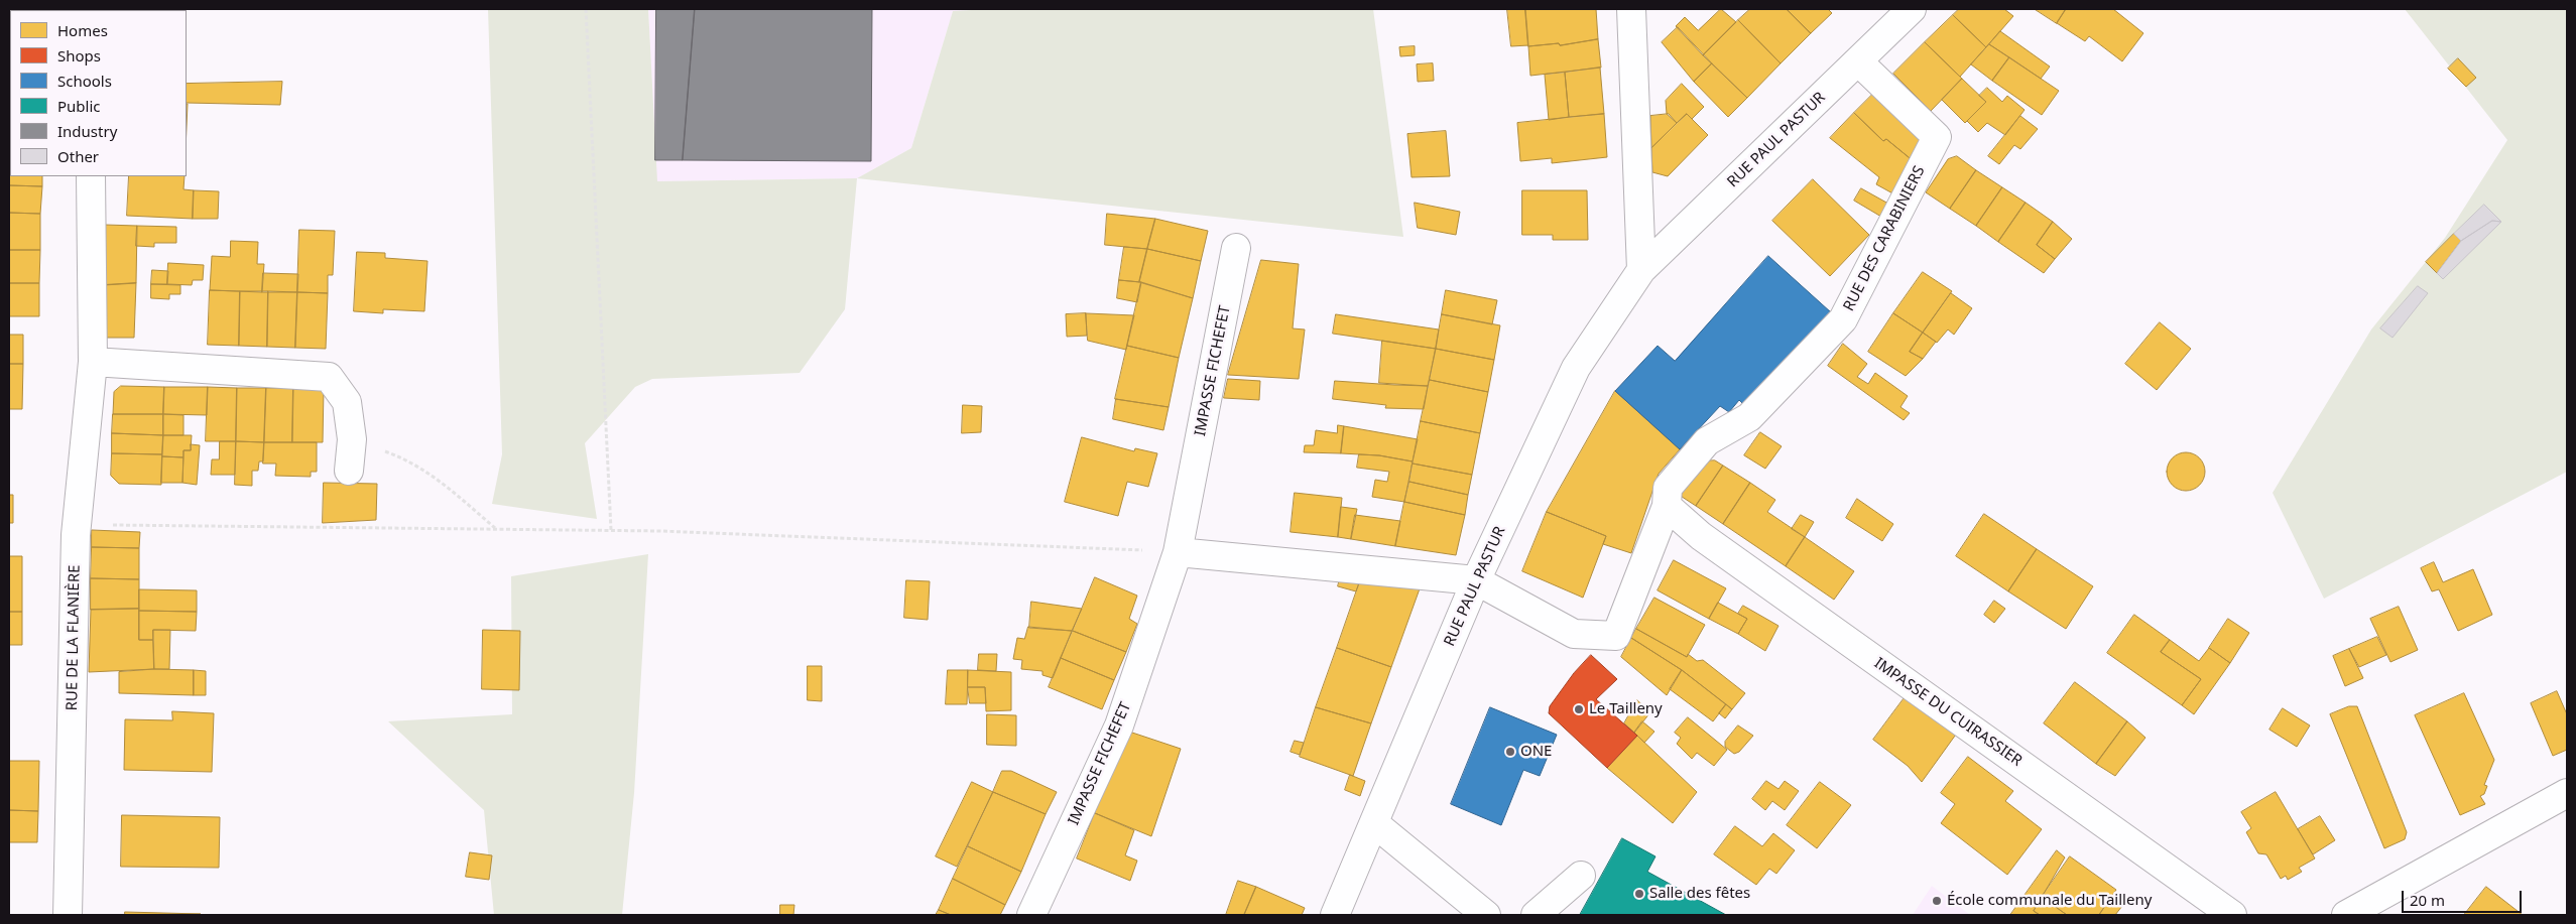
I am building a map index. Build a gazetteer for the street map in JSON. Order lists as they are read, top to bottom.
{
  "streets": {
    "street": [
      "RUE PAUL PASTUR",
      "RUE DES CARABINIERS",
      "IMPASSE FICHEFET",
      "RUE DE LA FLANIÈRE",
      "IMPASSE DU CUIRASSIER"
    ]
  },
  "crossings": [
    ["RUE PAUL PASTUR", "RUE DES CARABINIERS"],
    ["RUE DES CARABINIERS", "IMPASSE DU CUIRASSIER"]
  ],
  "places": [
    "Le Tailleny",
    "ONE",
    "Salle des fêtes",
    "École communale du Tailleny"
  ],
  "legend": [
    "Homes",
    "Shops",
    "Schools",
    "Public",
    "Industry",
    "Other"
  ],
  "scale_bar": "20 m"
}
